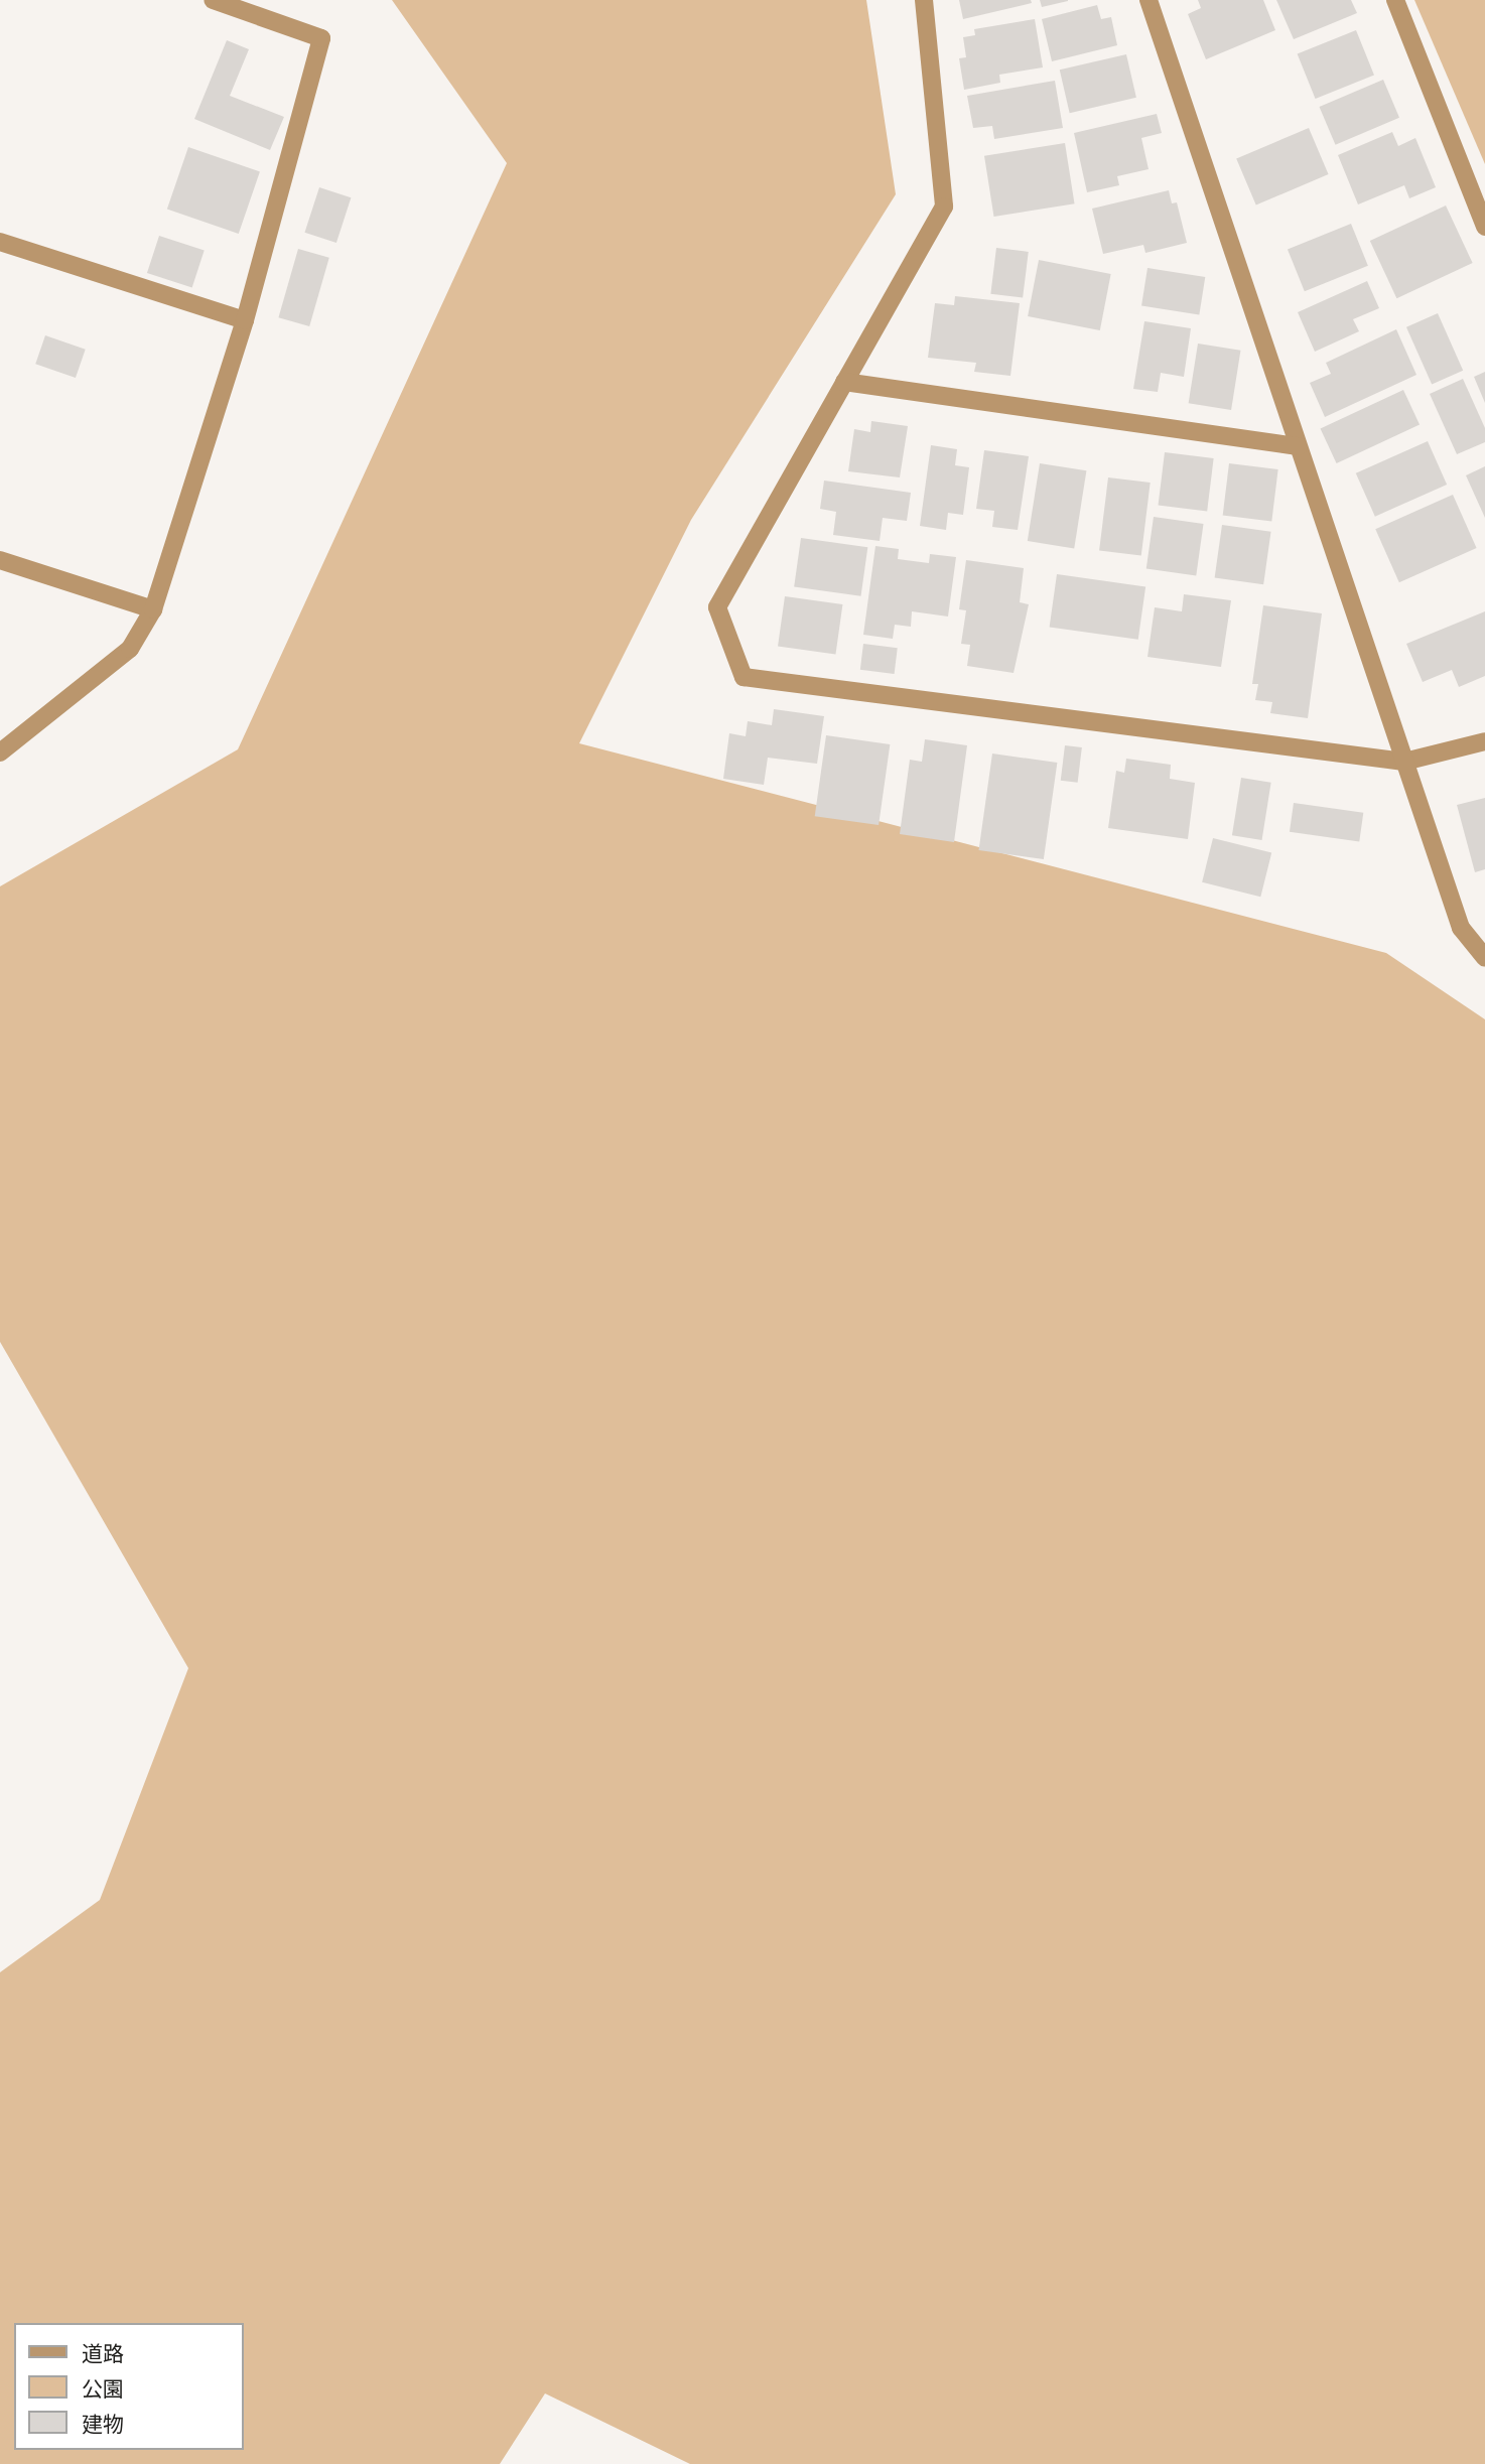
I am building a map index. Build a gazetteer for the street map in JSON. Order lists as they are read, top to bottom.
{
  "legend": ["道路", "公園", "建物"]
}
